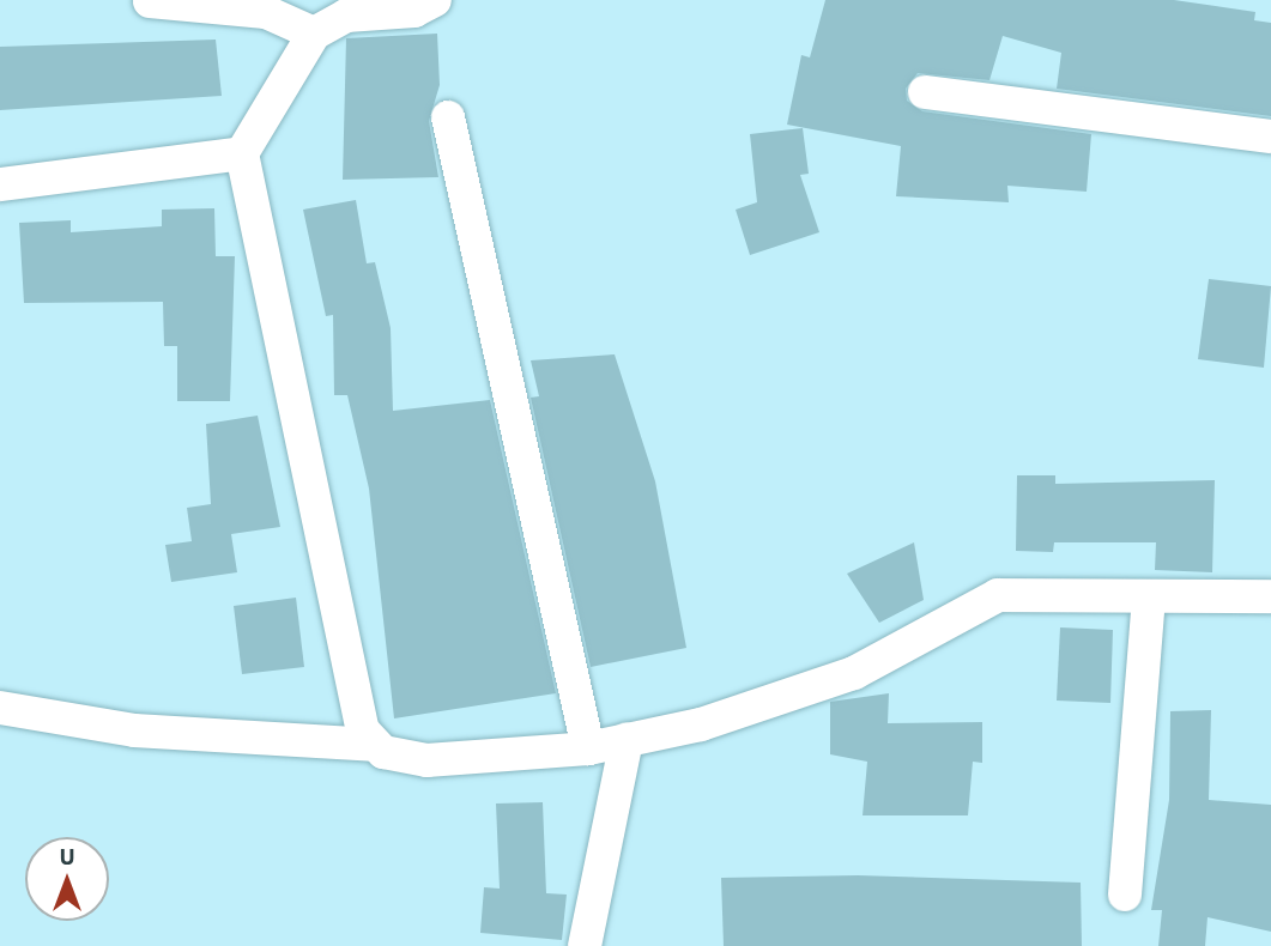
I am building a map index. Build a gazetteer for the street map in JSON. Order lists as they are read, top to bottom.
{
  "north": "top"
}
